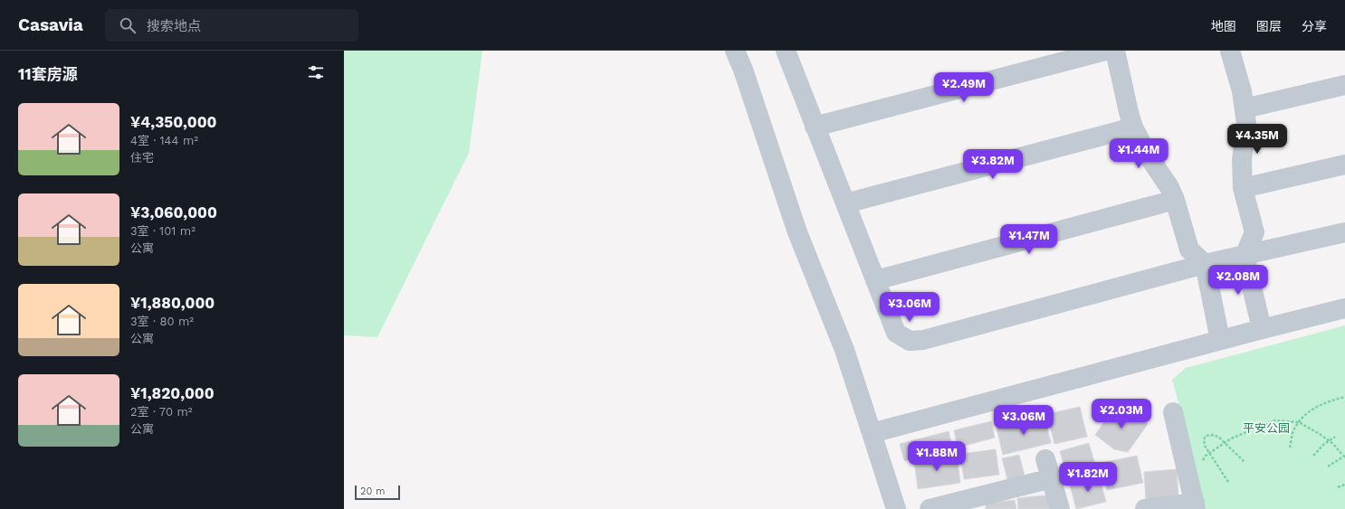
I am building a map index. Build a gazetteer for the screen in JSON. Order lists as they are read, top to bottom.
{
  "parks": ["平安公园"],
  "scale_bar": "20 m",
  "page": {
    "header": "Casavia",
    "search": "搜索地点",
    "nav": ["地图", "图层", "分享"],
    "heading": "11套房源",
    "price": [
      "¥2.49M",
      "¥4.35M",
      "¥1.44M",
      "¥3.82M",
      "¥1.47M",
      "¥2.08M",
      "¥3.06M",
      "¥2.03M",
      "¥3.06M",
      "¥1.88M",
      "¥1.82M"
    ],
    "list": [
      {
        "name": "¥4,350,000",
        "note": "4室 · 144 m² · 住宅"
      },
      {
        "name": "¥3,060,000",
        "note": "3室 · 101 m² · 公寓"
      },
      {
        "name": "¥1,880,000",
        "note": "3室 · 80 m² · 公寓"
      },
      {
        "name": "¥1,820,000",
        "note": "2室 · 70 m² · 公寓"
      }
    ],
    "scale": "20 m"
  }
}
